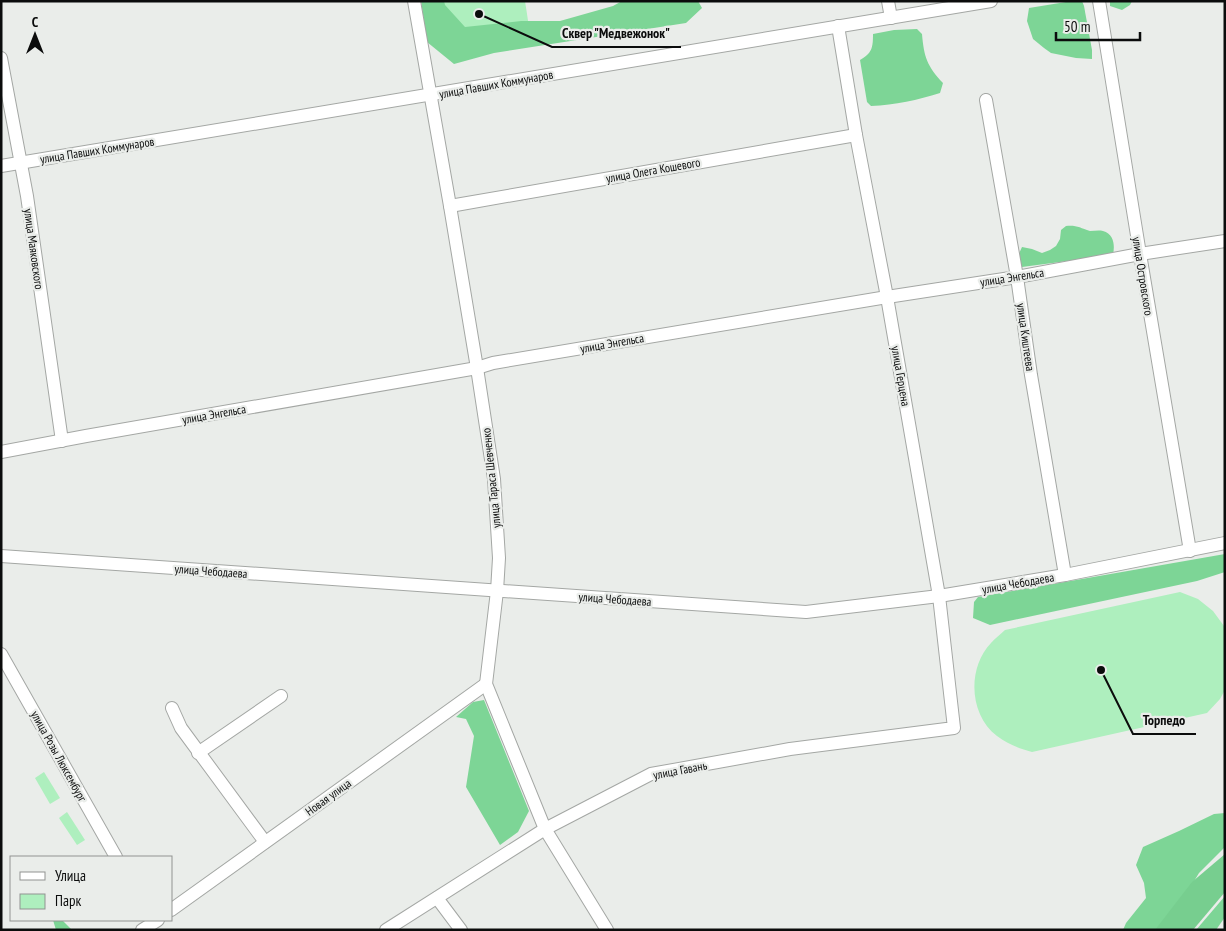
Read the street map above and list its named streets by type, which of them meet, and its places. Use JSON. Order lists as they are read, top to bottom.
{
  "streets": {
    "street": [
      "улица Павших Коммунаров",
      "улица Олега Кошевого",
      "улица Маяковского",
      "улица Островского",
      "улица Энгельса",
      "улица Киштеева",
      "улица Герцена",
      "улица Тараса Шевченко",
      "улица Чебодаева",
      "улица Розы Люксембург",
      "улица Гавань",
      "Новая улица"
    ]
  },
  "crossings": [
    ["улица Павших Коммунаров", "улица Маяковского"],
    ["улица Павших Коммунаров", "улица Герцена"],
    ["улица Павших Коммунаров", "улица Тараса Шевченко"],
    ["улица Олега Кошевого", "улица Герцена"],
    ["улица Олега Кошевого", "улица Тараса Шевченко"],
    ["улица Маяковского", "улица Энгельса"],
    ["улица Островского", "улица Энгельса"],
    ["улица Островского", "улица Чебодаева"],
    ["улица Энгельса", "улица Киштеева"],
    ["улица Энгельса", "улица Герцена"],
    ["улица Энгельса", "улица Тараса Шевченко"],
    ["улица Киштеева", "улица Чебодаева"],
    ["улица Герцена", "улица Чебодаева"],
    ["улица Герцена", "улица Гавань"],
    ["улица Тараса Шевченко", "улица Чебодаева"],
    ["улица Тараса Шевченко", "улица Гавань"],
    ["улица Тараса Шевченко", "Новая улица"]
  ],
  "places": ["Сквер \"Медвежонок\"", "Торпедо"],
  "legend": ["Улица", "Парк"],
  "scale_bar": "50 m",
  "north": "top"
}
